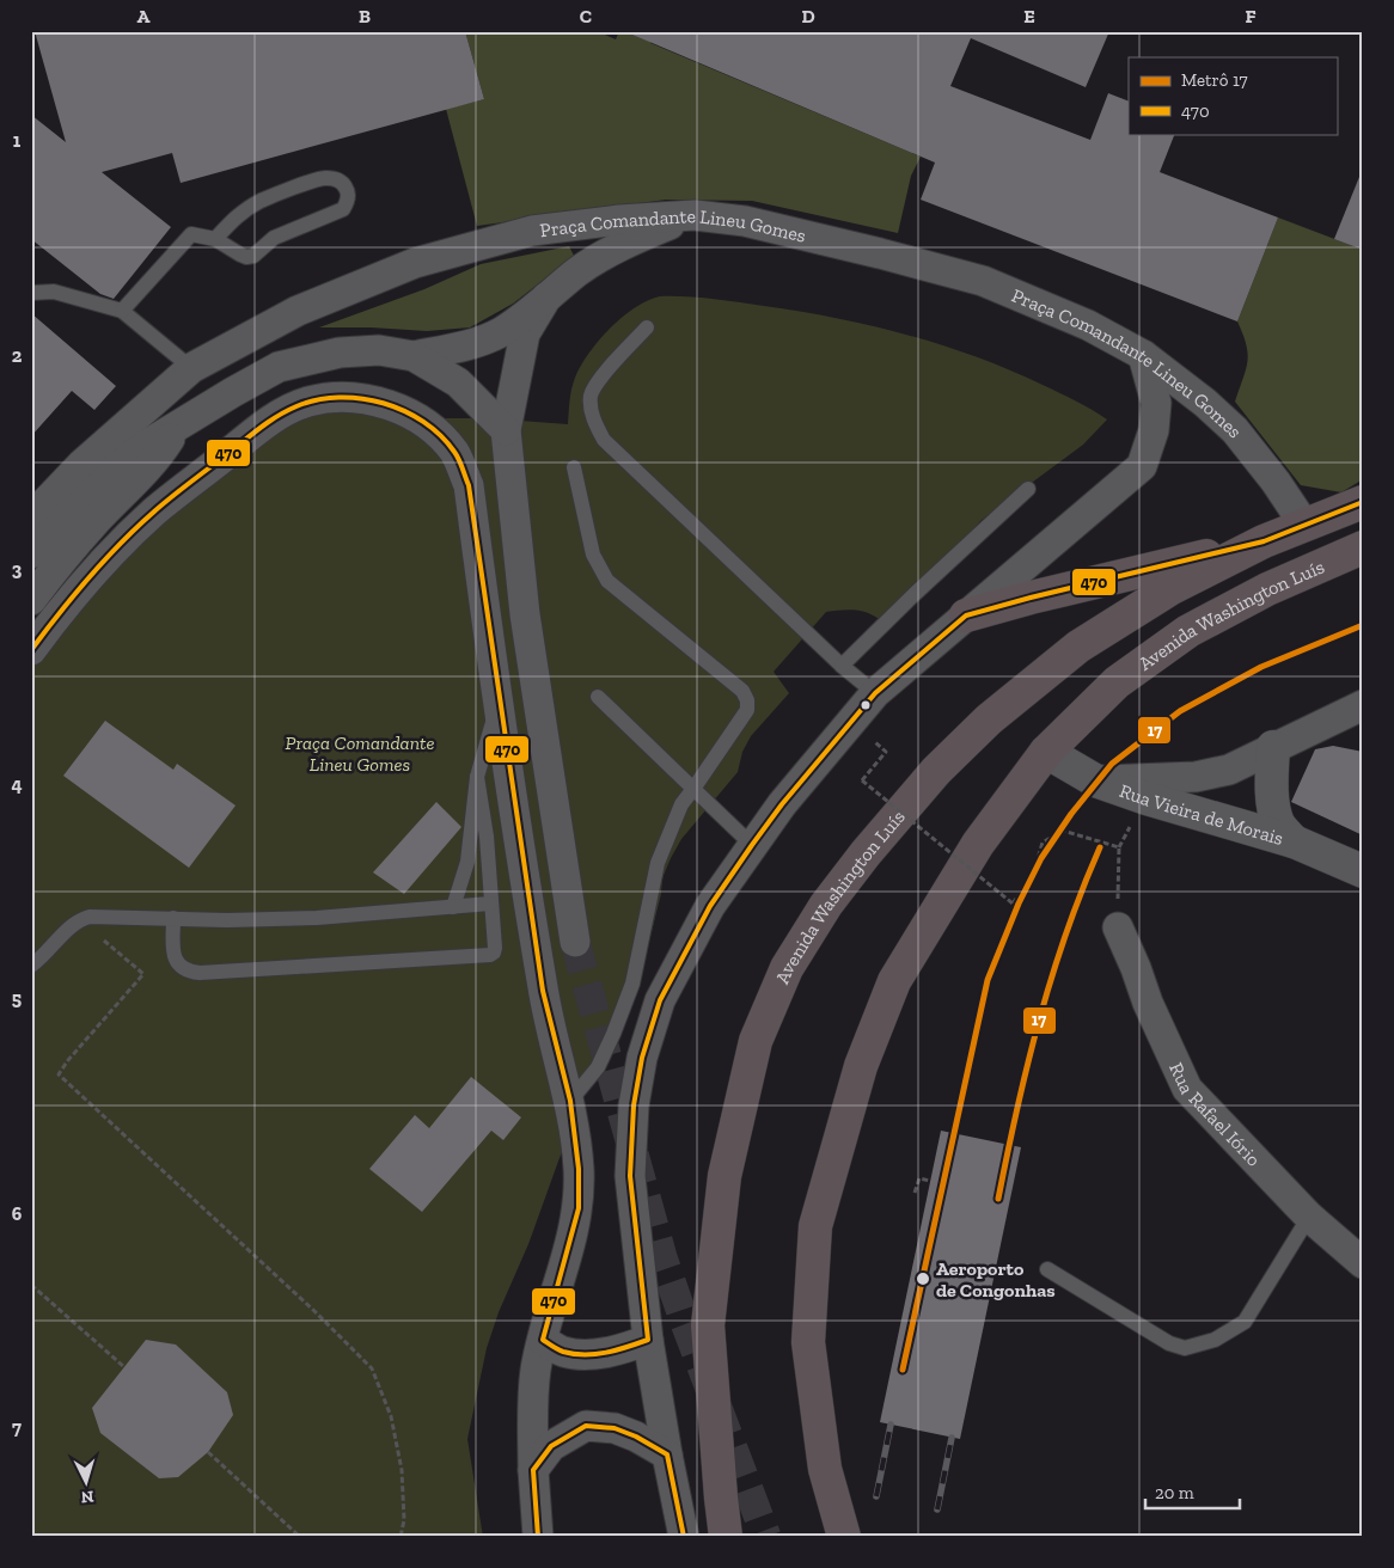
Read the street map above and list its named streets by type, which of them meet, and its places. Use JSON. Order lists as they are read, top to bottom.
{
  "streets": {
    "highway": ["Avenida Washington Luís"],
    "street": ["Praça Comandante Lineu Gomes", "Rua Vieira de Morais", "Rua Rafael Iório"]
  },
  "crossings": [
    ["Praça Comandante Lineu Gomes", "Avenida Washington Luís"],
    ["Avenida Washington Luís", "Rua Vieira de Morais"]
  ],
  "parks": ["Praça Comandante Lineu Gomes"],
  "places": ["Aeroporto de Congonhas"],
  "lines": ["transit line 470", "metro line 17"],
  "legend": ["Metrô 17", "470"],
  "scale_bar": "20 m",
  "north": "bottom",
  "grid": {
    "columns": [
      "A",
      "B",
      "C",
      "D",
      "E",
      "F"
    ],
    "rows": [
      "1",
      "2",
      "3",
      "4",
      "5",
      "6",
      "7"
    ]
  }
}
